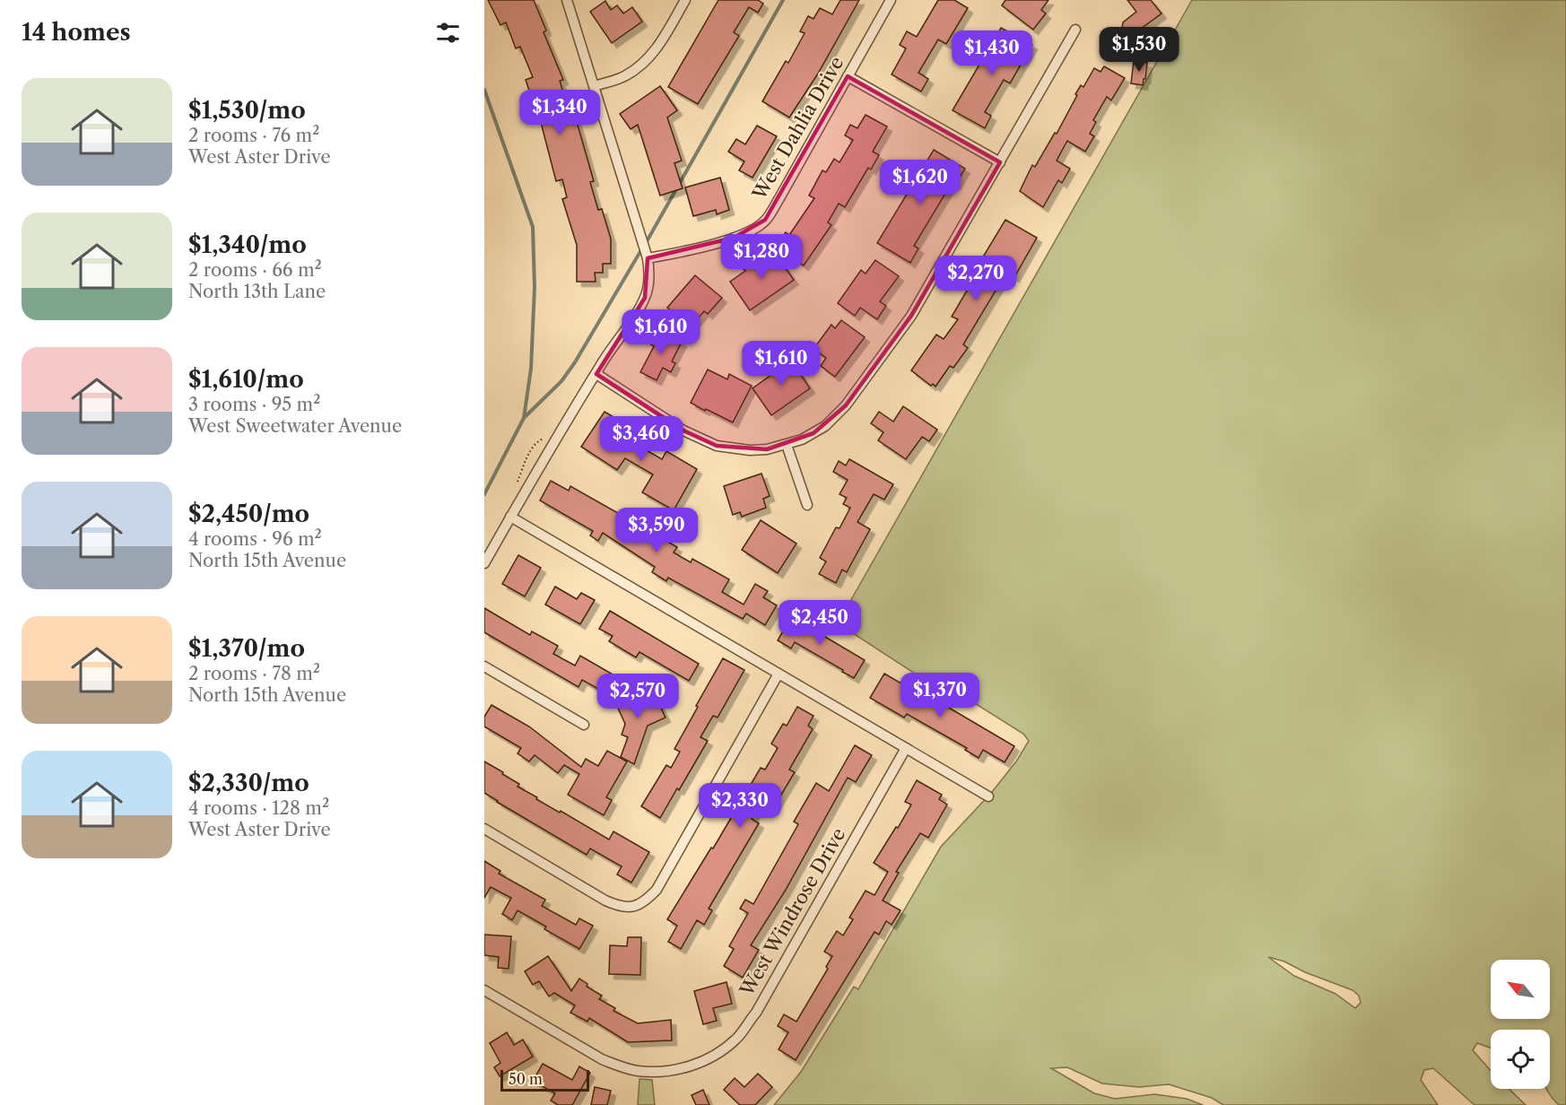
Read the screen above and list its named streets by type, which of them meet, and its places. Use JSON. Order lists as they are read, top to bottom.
{
  "streets": {
    "street": ["West Dahlia Drive", "West Windrose Drive"]
  },
  "scale_bar": "50 m",
  "north": "top left",
  "page": {
    "heading": "14 homes",
    "price": [
      "$1,530",
      "$1,430",
      "$1,340",
      "$1,620",
      "$1,280",
      "$2,270",
      "$1,610",
      "$1,610",
      "$3,460",
      "$3,590",
      "$2,450",
      "$1,370",
      "$2,570",
      "$2,330"
    ],
    "list": [
      {
        "name": "$1,530/mo",
        "note": "2 rooms · 76 m² · West Aster Drive"
      },
      {
        "name": "$1,340/mo",
        "note": "2 rooms · 66 m² · North 13th Lane"
      },
      {
        "name": "$1,610/mo",
        "note": "3 rooms · 95 m² · West Sweetwater Avenue"
      },
      {
        "name": "$2,450/mo",
        "note": "4 rooms · 96 m² · North 15th Avenue"
      },
      {
        "name": "$1,370/mo",
        "note": "2 rooms · 78 m² · North 15th Avenue"
      },
      {
        "name": "$2,330/mo",
        "note": "4 rooms · 128 m² · West Aster Drive"
      }
    ],
    "scale": "50 m"
  }
}
